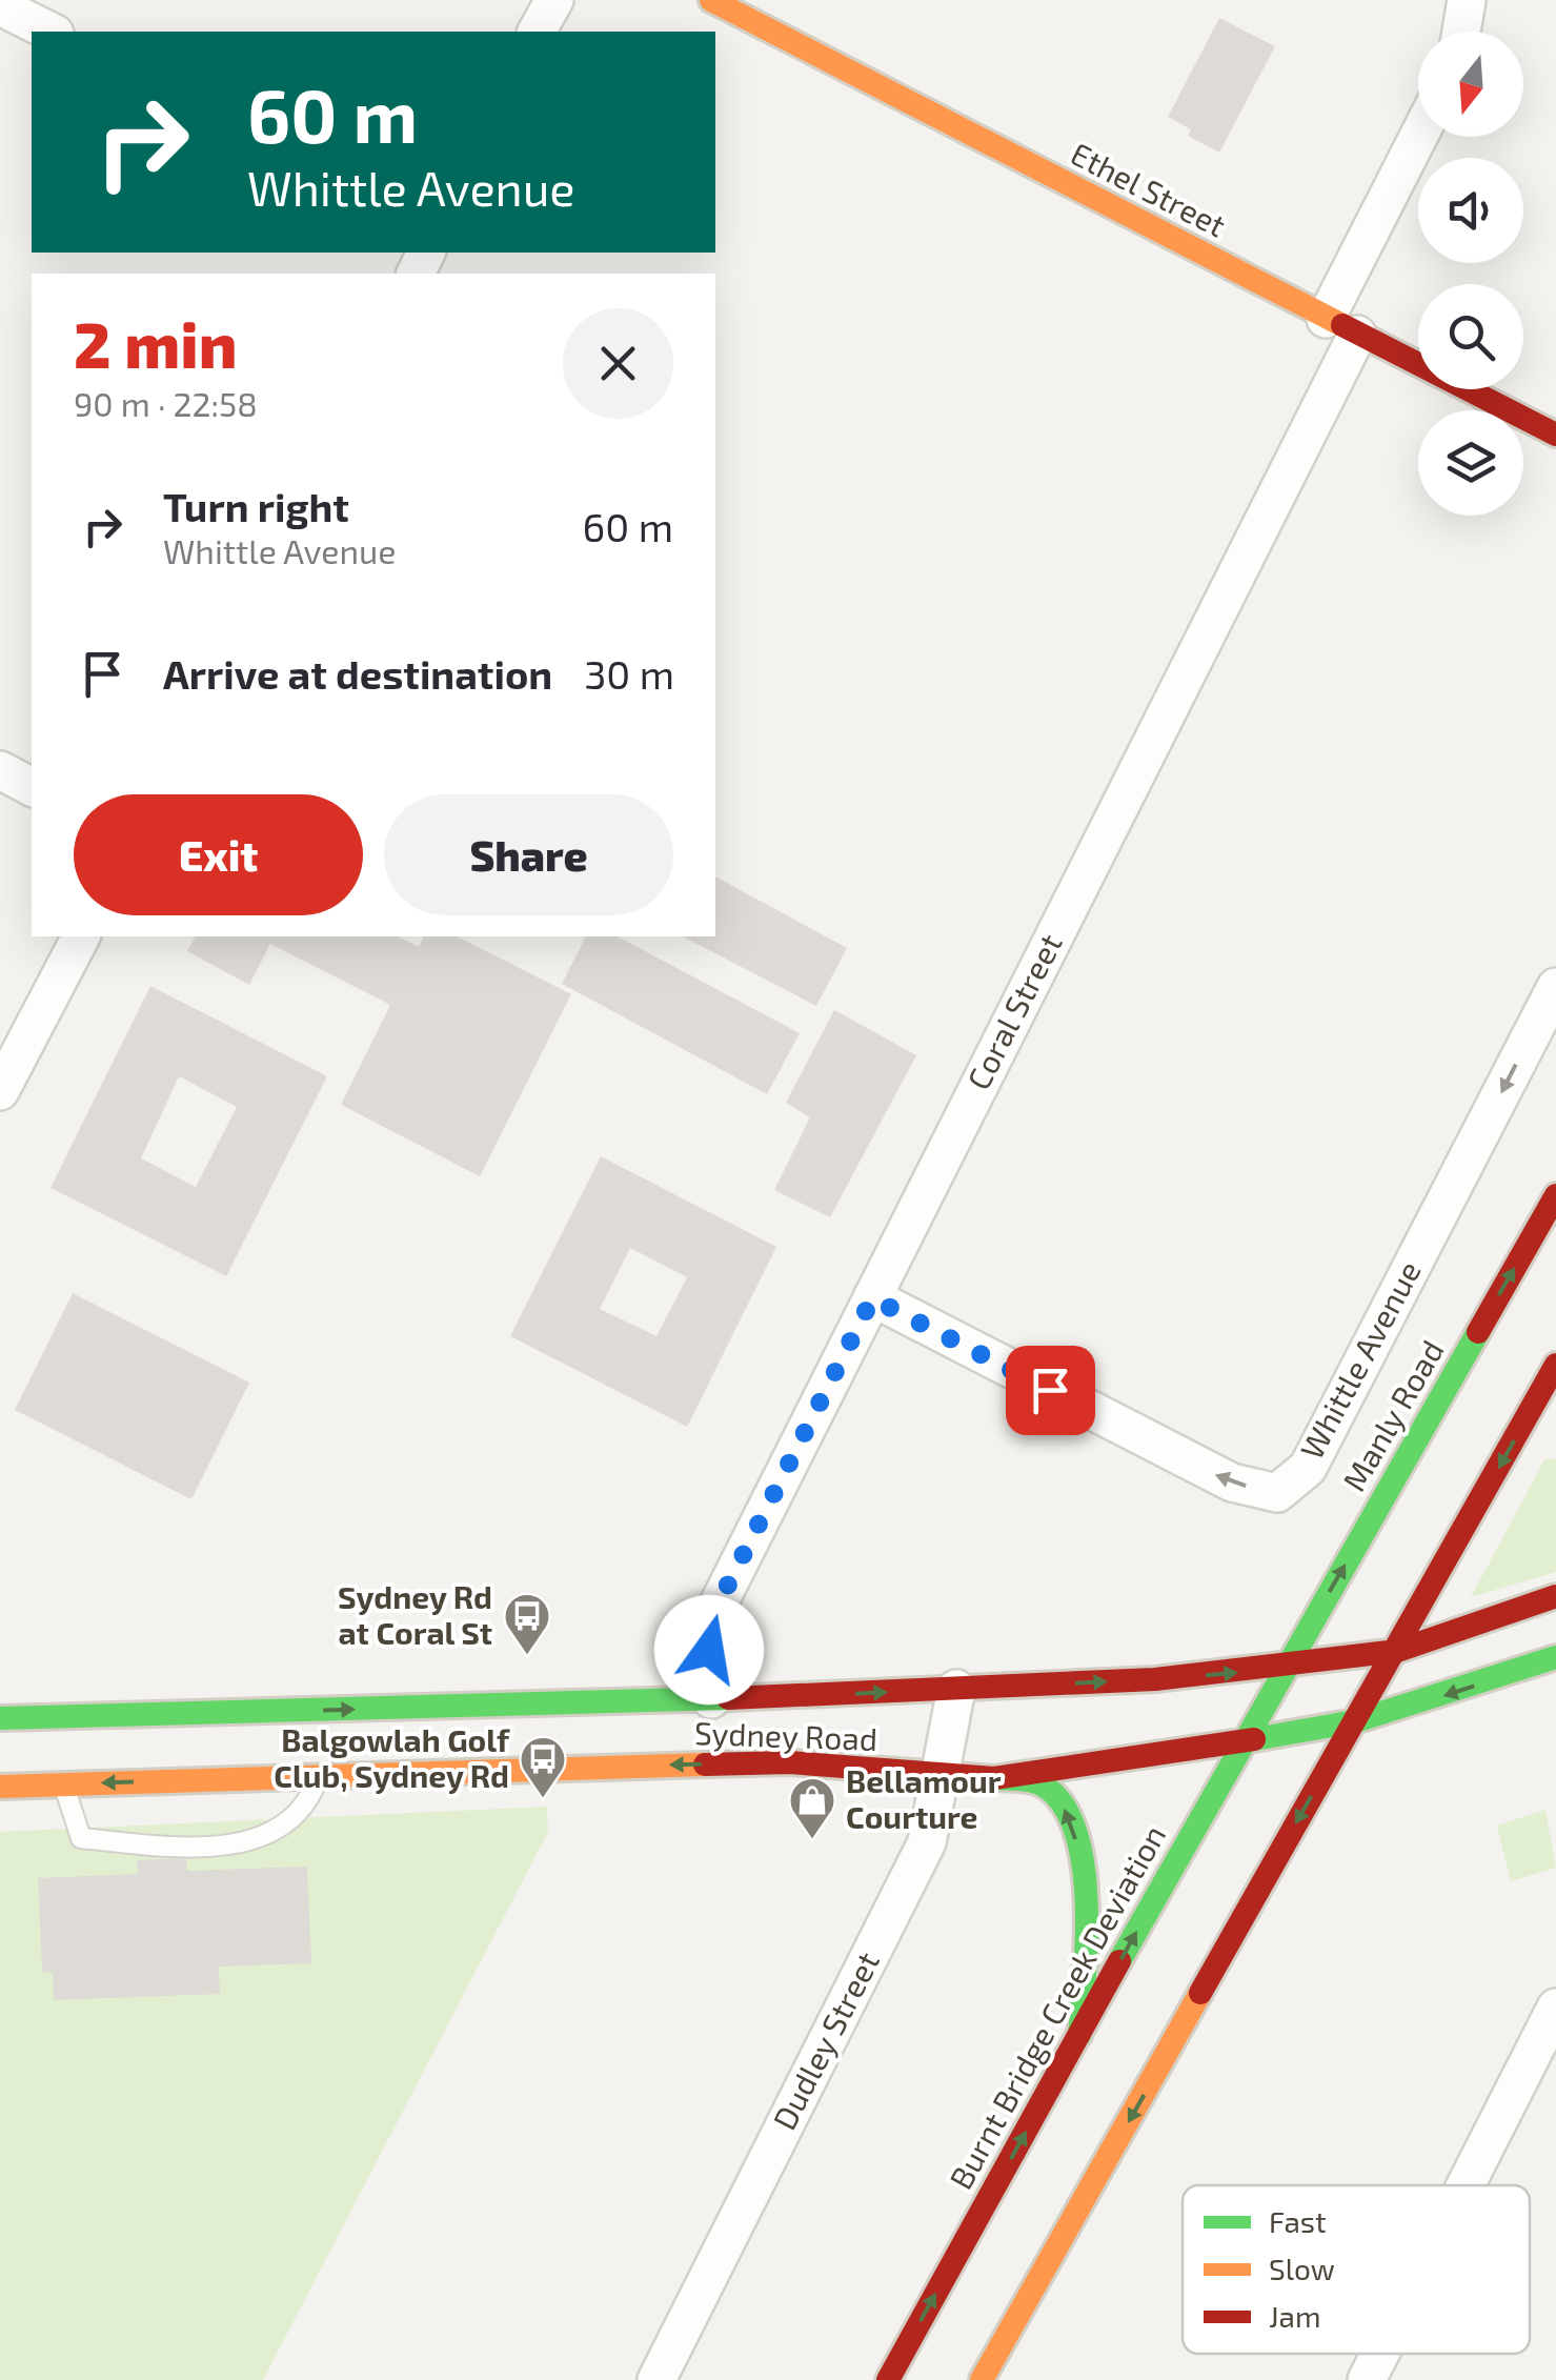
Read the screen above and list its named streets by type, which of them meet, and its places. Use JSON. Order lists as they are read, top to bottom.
{
  "streets": {
    "main road": [
      "Ethel Street",
      "Manly Road",
      "Sydney Road",
      "Burnt Bridge Creek Deviation"
    ],
    "street": ["Coral Street", "Whittle Avenue", "Dudley Street"]
  },
  "crossings": [
    ["Ethel Street", "Coral Street"],
    ["Coral Street", "Whittle Avenue"],
    ["Coral Street", "Sydney Road"],
    ["Manly Road", "Sydney Road"],
    ["Manly Road", "Burnt Bridge Creek Deviation"],
    ["Sydney Road", "Burnt Bridge Creek Deviation"],
    ["Sydney Road", "Dudley Street"]
  ],
  "places": {
    "bus stop": ["Sydney Rd at Coral St", "Balgowlah Golf Club, Sydney Rd"],
    "shop": ["Bellamour Courture"]
  },
  "legend": ["Fast", "Slow", "Jam"],
  "north": "bottom",
  "page": {
    "turn": ["60 m", "Whittle Avenue"],
    "heading": ["2 min", "90 m · 22:58"],
    "list": [
      {
        "name": "Turn right",
        "note": "Whittle Avenue",
        "value": "60 m"
      },
      {
        "name": "Arrive at destination",
        "value": "30 m"
      }
    ],
    "buttons": ["Exit", "Share"]
  }
}
